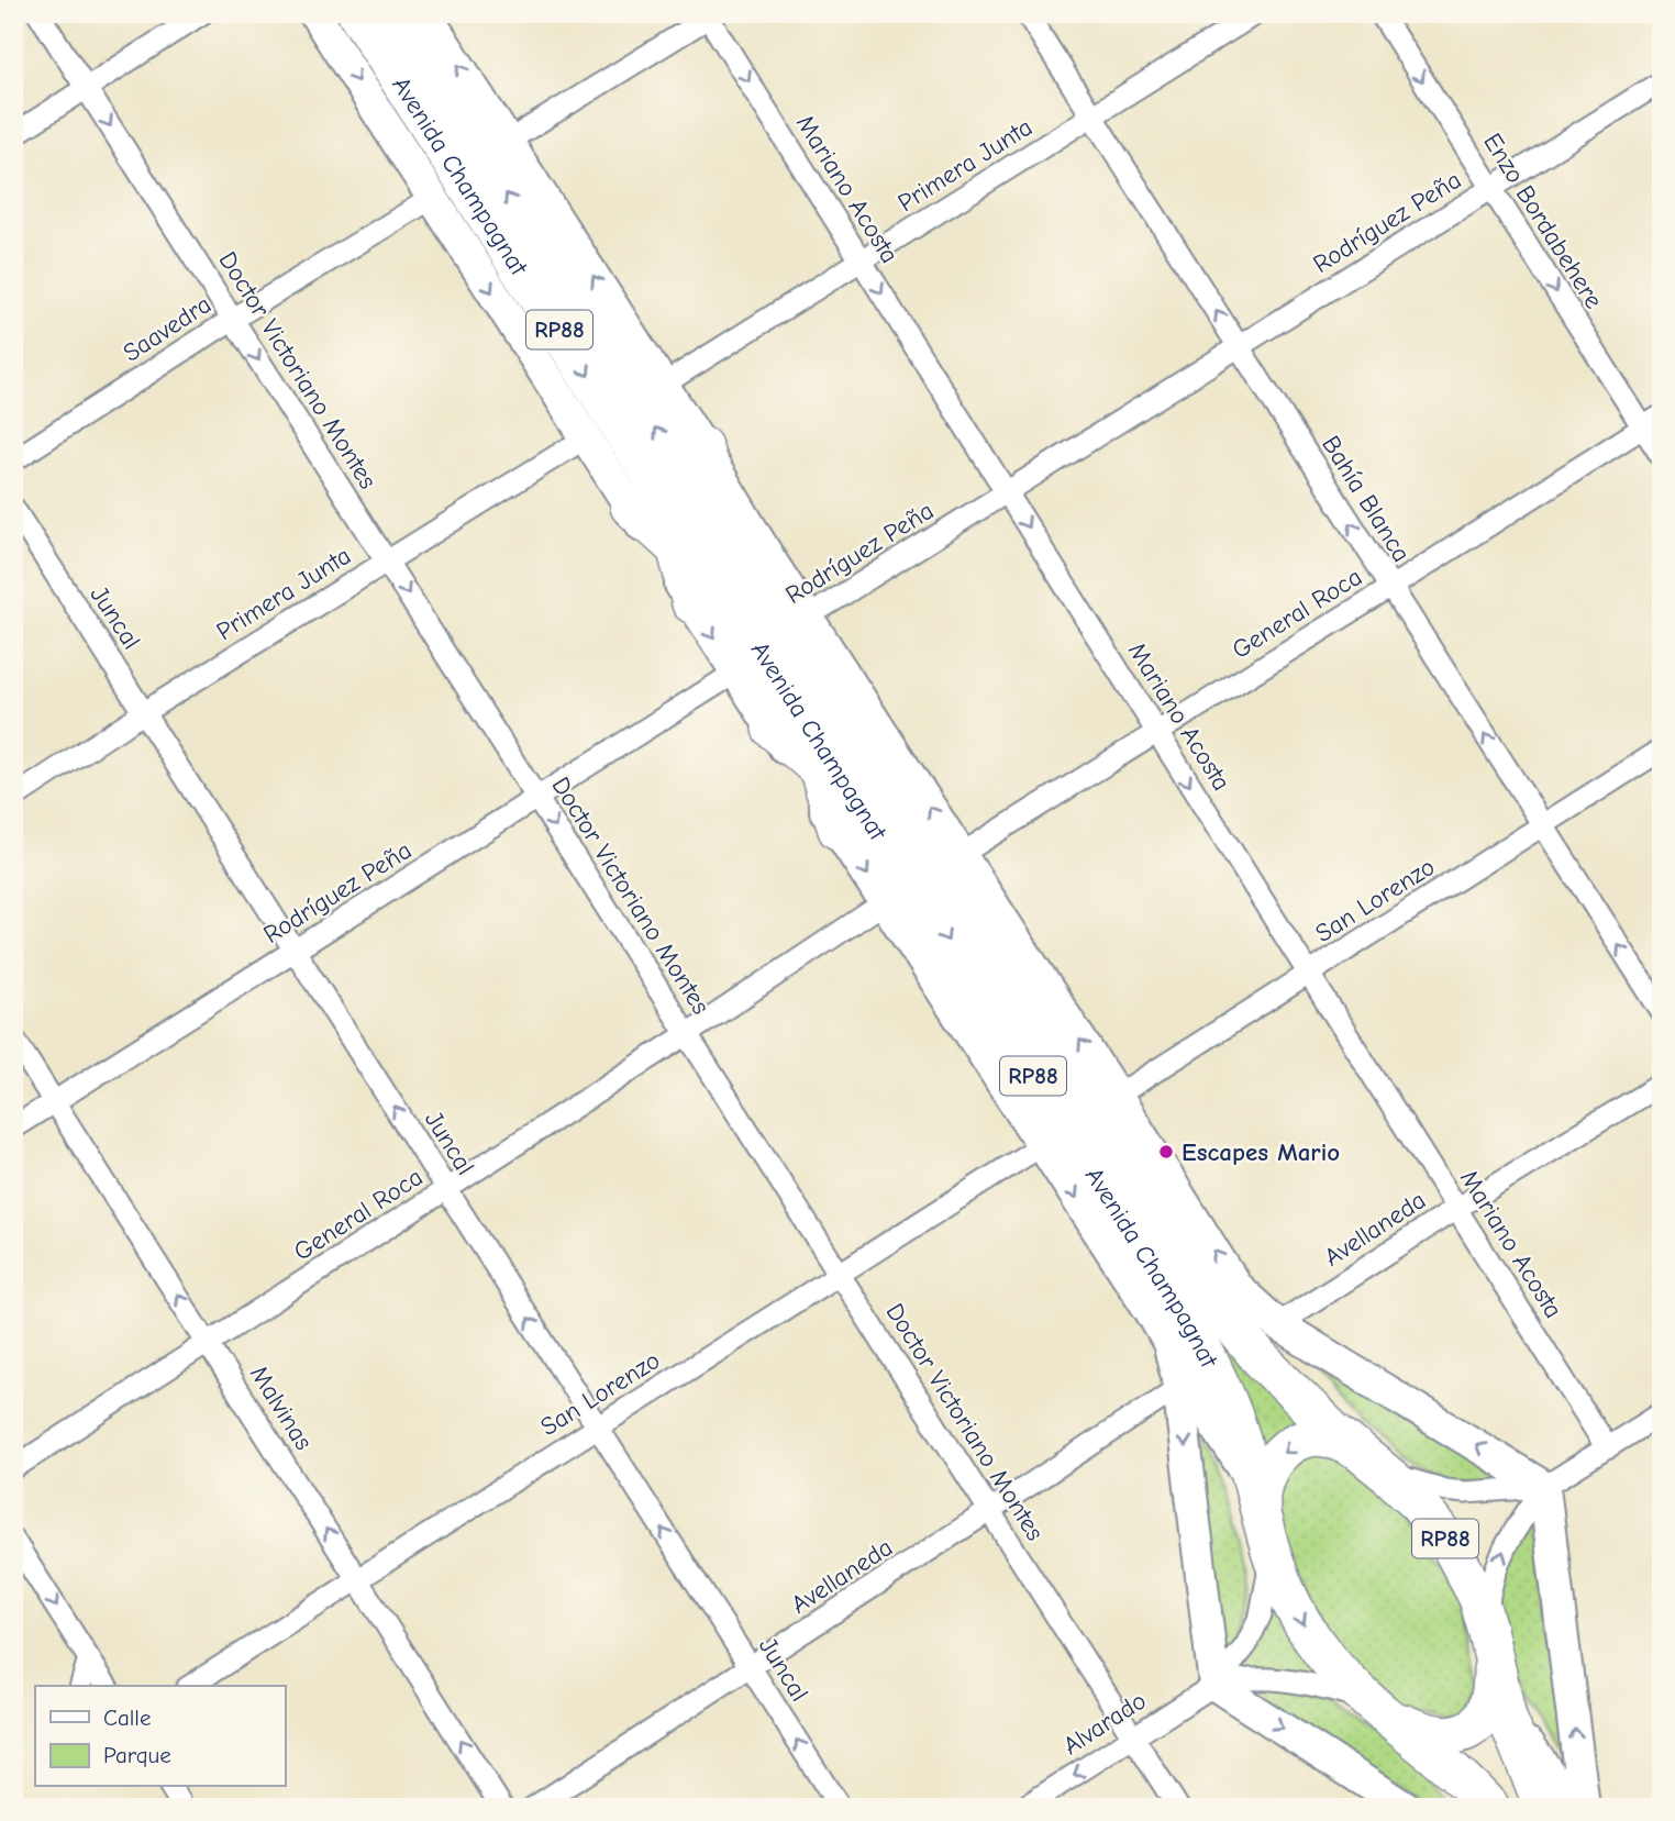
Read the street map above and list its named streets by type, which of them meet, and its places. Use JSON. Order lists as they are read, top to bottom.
{
  "streets": {
    "highway": ["Avenida Champagnat", "RP88"],
    "street": [
      "Primera Junta",
      "Mariano Acosta",
      "Enzo Bordabehere",
      "Rodríguez Peña",
      "Saavedra",
      "Doctor Victoriano Montes",
      "Bahía Blanca",
      "General Roca",
      "Juncal",
      "San Lorenzo",
      "Avellaneda",
      "Malvinas",
      "Alvarado"
    ]
  },
  "crossings": [
    ["Primera Junta", "Avenida Champagnat"],
    ["Primera Junta", "Mariano Acosta"],
    ["Primera Junta", "Doctor Victoriano Montes"],
    ["Primera Junta", "Bahía Blanca"],
    ["Primera Junta", "Juncal"],
    ["Avenida Champagnat", "Rodríguez Peña"],
    ["Avenida Champagnat", "Saavedra"],
    ["Avenida Champagnat", "RP88"],
    ["Avenida Champagnat", "General Roca"],
    ["Avenida Champagnat", "San Lorenzo"],
    ["Avenida Champagnat", "Avellaneda"],
    ["Avenida Champagnat", "Alvarado"],
    ["Mariano Acosta", "Rodríguez Peña"],
    ["Mariano Acosta", "General Roca"],
    ["Mariano Acosta", "San Lorenzo"],
    ["Mariano Acosta", "Avellaneda"],
    ["Enzo Bordabehere", "Rodríguez Peña"],
    ["Enzo Bordabehere", "General Roca"],
    ["Rodríguez Peña", "Doctor Victoriano Montes"],
    ["Rodríguez Peña", "Bahía Blanca"],
    ["Rodríguez Peña", "Juncal"],
    ["Rodríguez Peña", "Malvinas"],
    ["Saavedra", "Doctor Victoriano Montes"],
    ["RP88", "Alvarado"],
    ["Doctor Victoriano Montes", "General Roca"],
    ["Doctor Victoriano Montes", "San Lorenzo"],
    ["Doctor Victoriano Montes", "Avellaneda"],
    ["Doctor Victoriano Montes", "Alvarado"],
    ["Bahía Blanca", "General Roca"],
    ["Bahía Blanca", "San Lorenzo"],
    ["General Roca", "Juncal"],
    ["General Roca", "Malvinas"],
    ["Juncal", "San Lorenzo"],
    ["Juncal", "Avellaneda"],
    ["San Lorenzo", "Malvinas"]
  ],
  "one_way": [
    "Mariano Acosta",
    "Enzo Bordabehere",
    "Doctor Victoriano Montes",
    "Bahía Blanca",
    "Juncal",
    "Malvinas"
  ],
  "places": ["Escapes Mario"],
  "legend": ["Calle", "Parque"]
}
